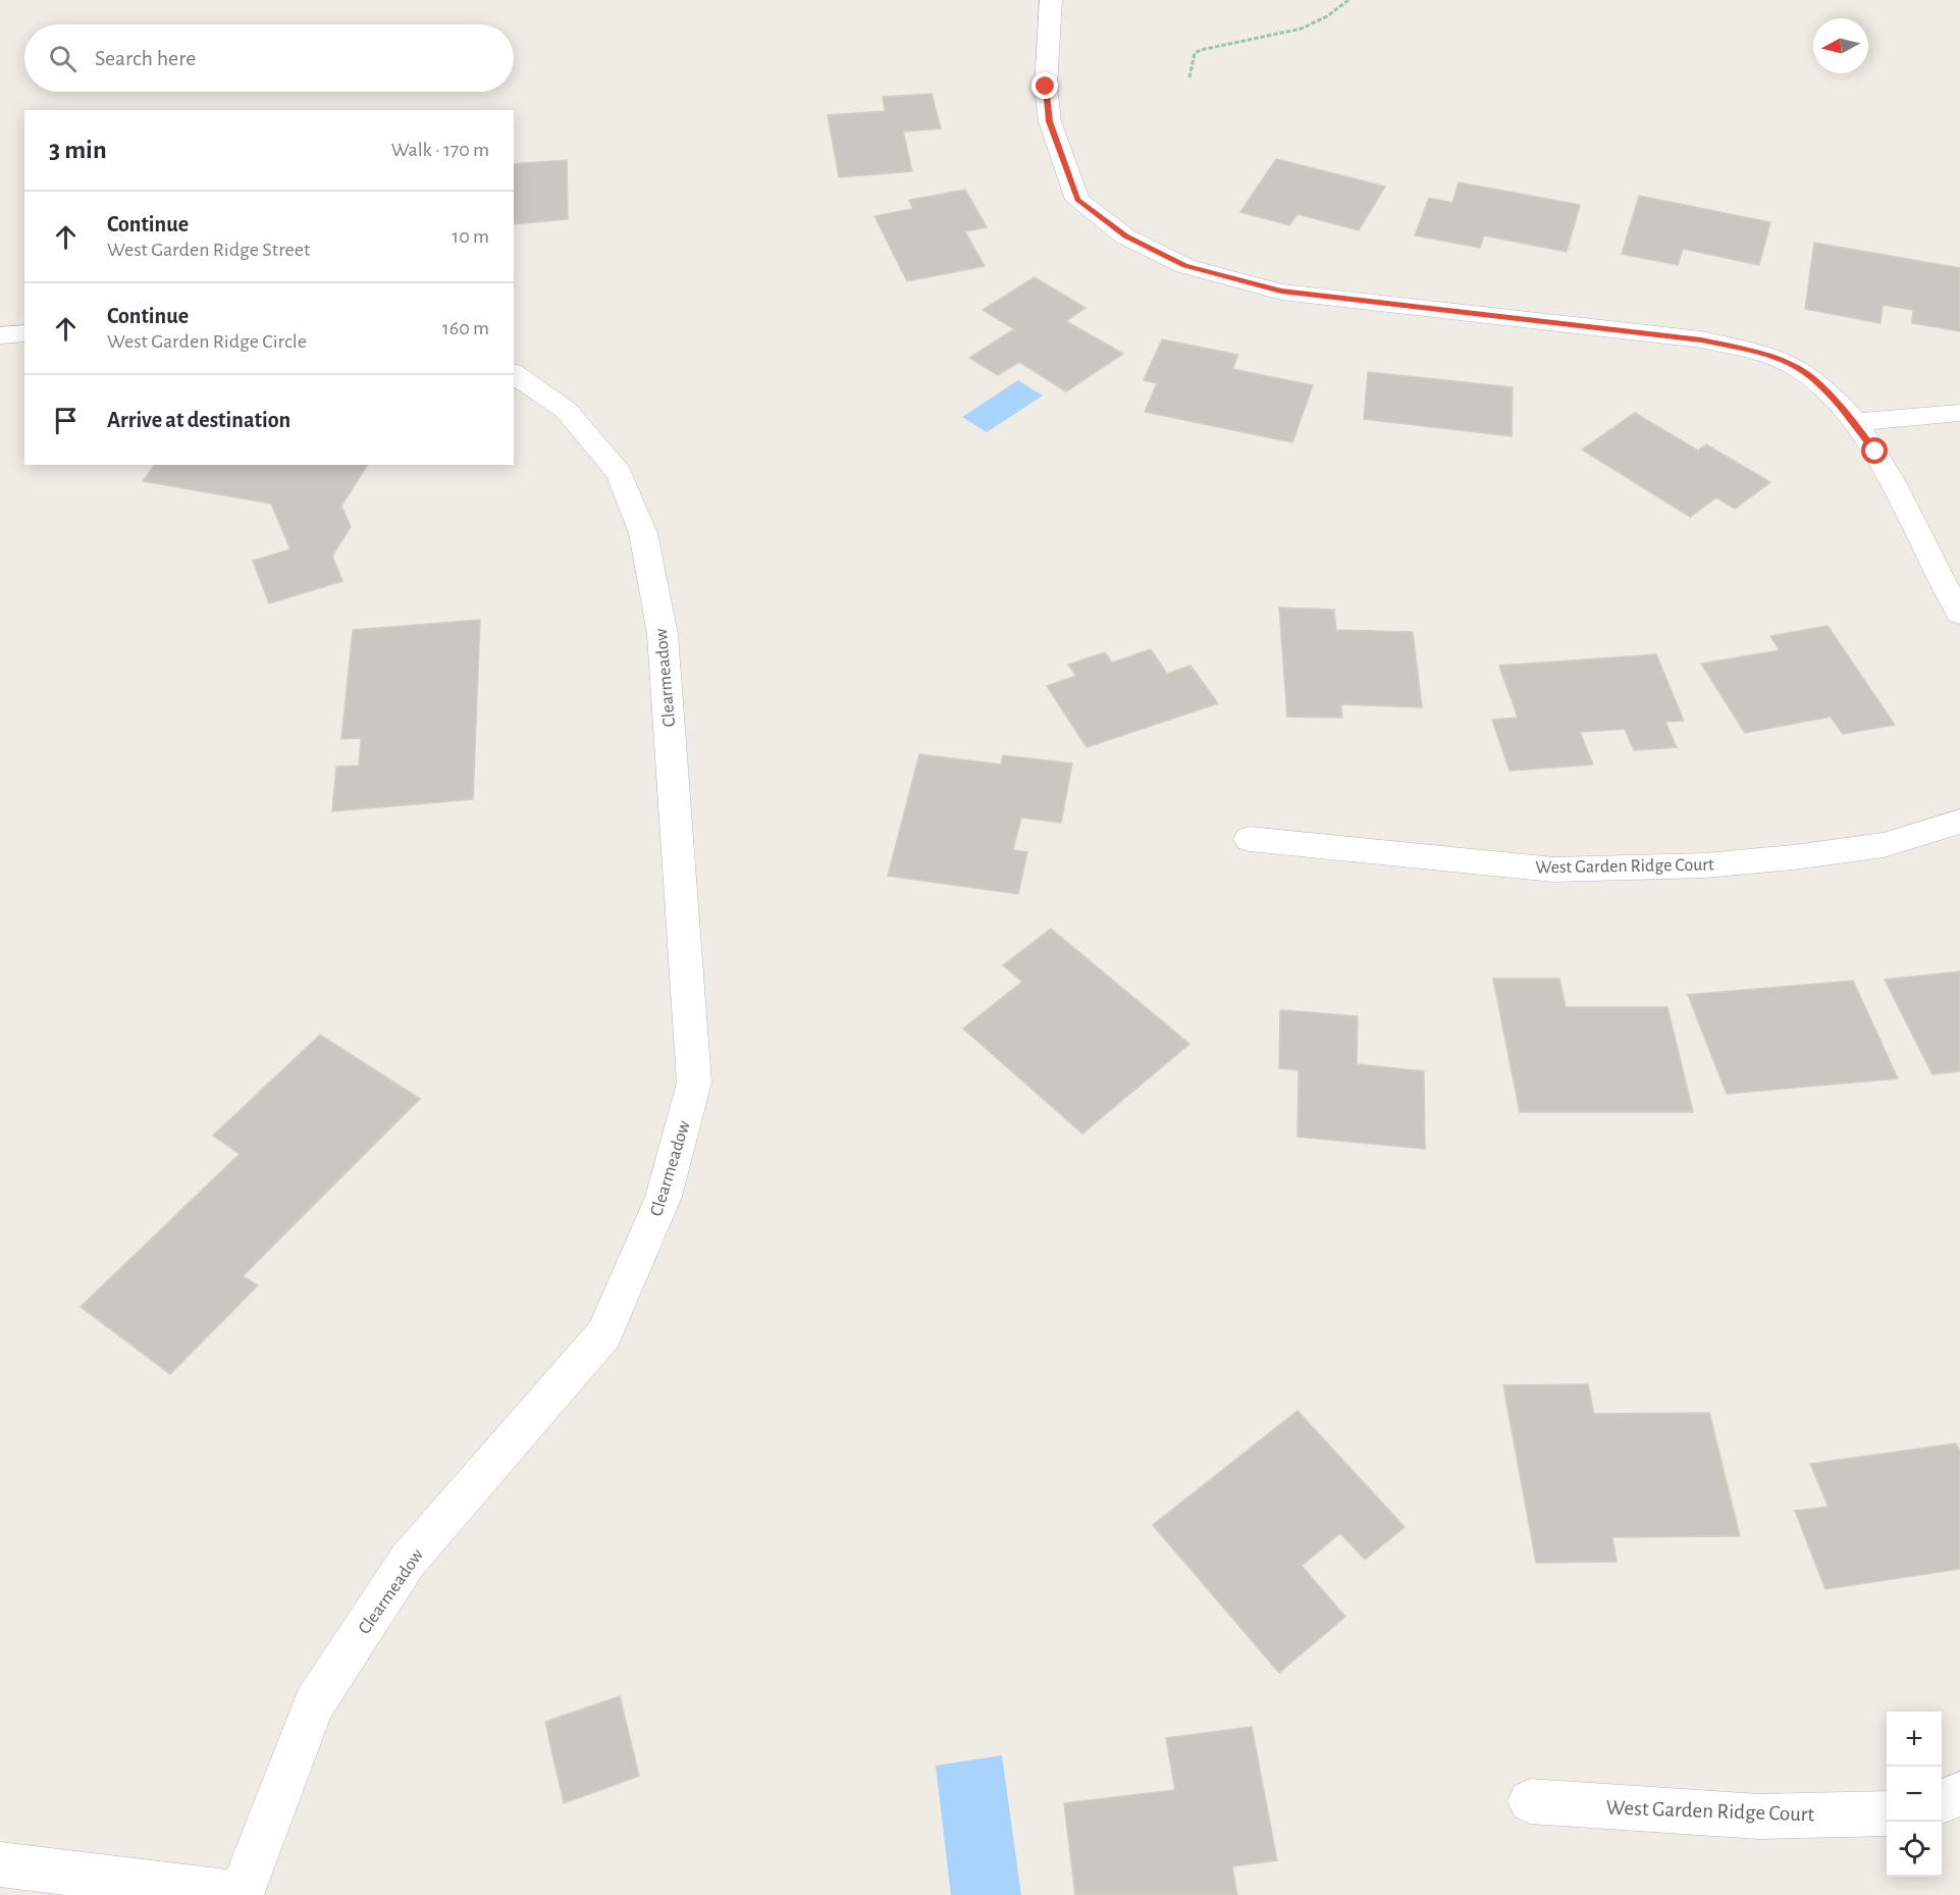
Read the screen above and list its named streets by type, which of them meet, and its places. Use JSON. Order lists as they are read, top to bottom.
{
  "streets": {
    "street": ["Clearmeadow", "West Garden Ridge Court"]
  },
  "north": "left",
  "page": {
    "search": "Search here",
    "heading": ["3 min", "Walk · 170 m"],
    "list": [
      ["Continue", "West Garden Ridge Street", "10 m"],
      ["Continue", "West Garden Ridge Circle", "160 m"],
      "Arrive at destination"
    ],
    "map_buttons": ["+", "−"]
  }
}
